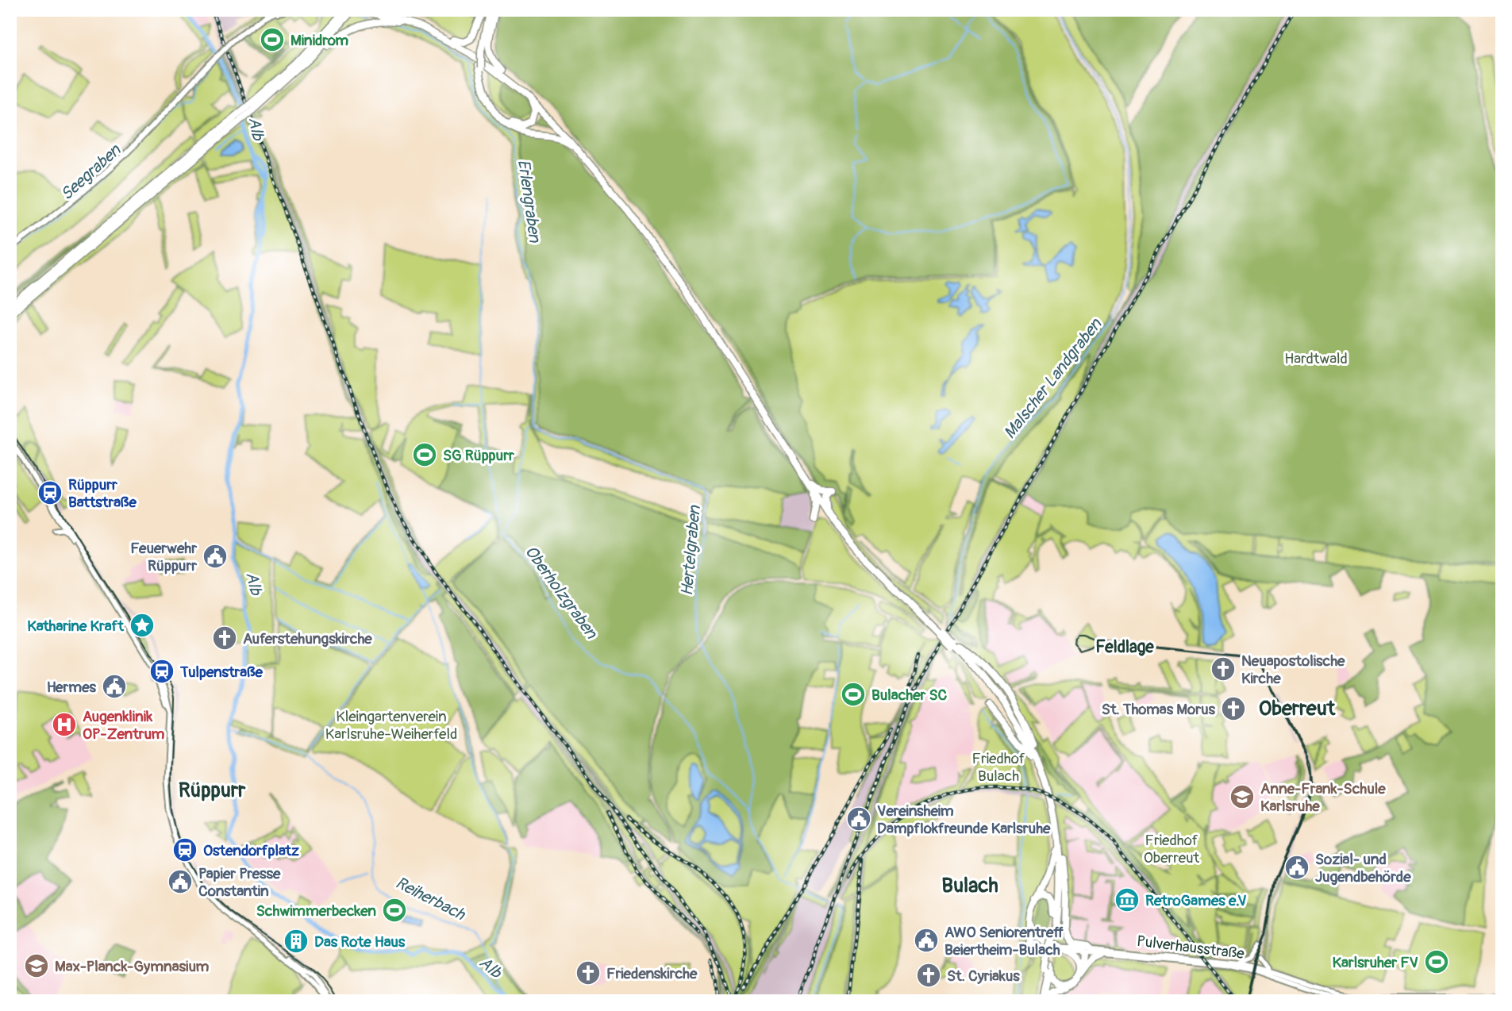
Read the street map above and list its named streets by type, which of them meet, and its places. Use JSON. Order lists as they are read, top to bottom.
{
  "streets": {
    "main road": ["Pulverhausstraße"]
  },
  "districts": [
    "Feldlage",
    "Oberreut",
    "Rüppurr",
    "Bulach"
  ],
  "water": [
    "Alb",
    "Seegraben",
    "Erlengraben",
    "Malscher Landgraben",
    "Hertelgraben",
    "Oberholzgraben",
    "Reiherbach"
  ],
  "parks": [
    "Hardtwald",
    "Kleingartenverein Karlsruhe-Weiherfeld",
    "Friedhof Bulach",
    "Friedhof Oberreut"
  ],
  "places": {
    "sports": [
      "Minidrom",
      "SG Rüppurr",
      "Bulacher SC",
      "Schwimmerbecken",
      "Karlsruher FV"
    ],
    "station": ["Rüppurr Battstraße", "Tulpenstraße", "Ostendorfplatz"],
    "public building": [
      "Feuerwehr Rüppurr",
      "Hermes",
      "Vereinsheim Dampflokfreunde Karlsruhe",
      "Sozial- und Jugendbehörde",
      "Papier Presse Constantin",
      "AWO Seniorentreff Beiertheim-Bulach"
    ],
    "place": ["Katharine Kraft"],
    "church": [
      "Auferstehungskirche",
      "Neuapostolische Kirche",
      "St. Thomas Morus",
      "Friedenskirche",
      "St. Cyriakus"
    ],
    "hospital": ["Augenklinik OP-Zentrum"],
    "school or university": ["Anne-Frank-Schule Karlsruhe", "Max-Planck-Gymnasium"],
    "museum": ["RetroGames e.V"],
    "building": ["Das Rote Haus"]
  }
}
